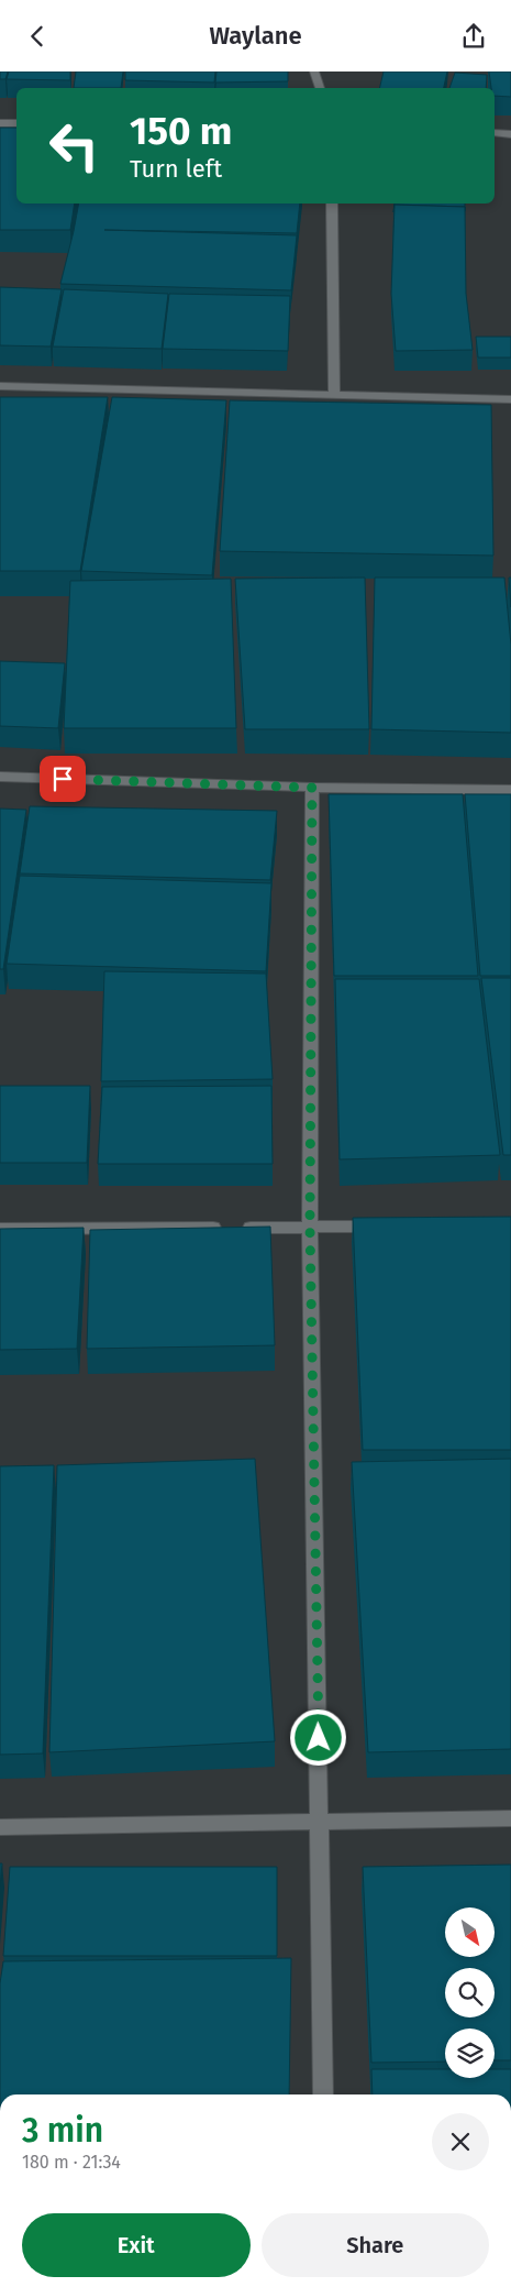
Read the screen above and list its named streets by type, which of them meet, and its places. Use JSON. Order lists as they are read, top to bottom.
{
  "north": "bottom right",
  "page": {
    "header": "Waylane",
    "turn": ["150 m", "Turn left"],
    "heading": ["3 min", "180 m · 21:34"],
    "buttons": ["Exit", "Share"]
  }
}
